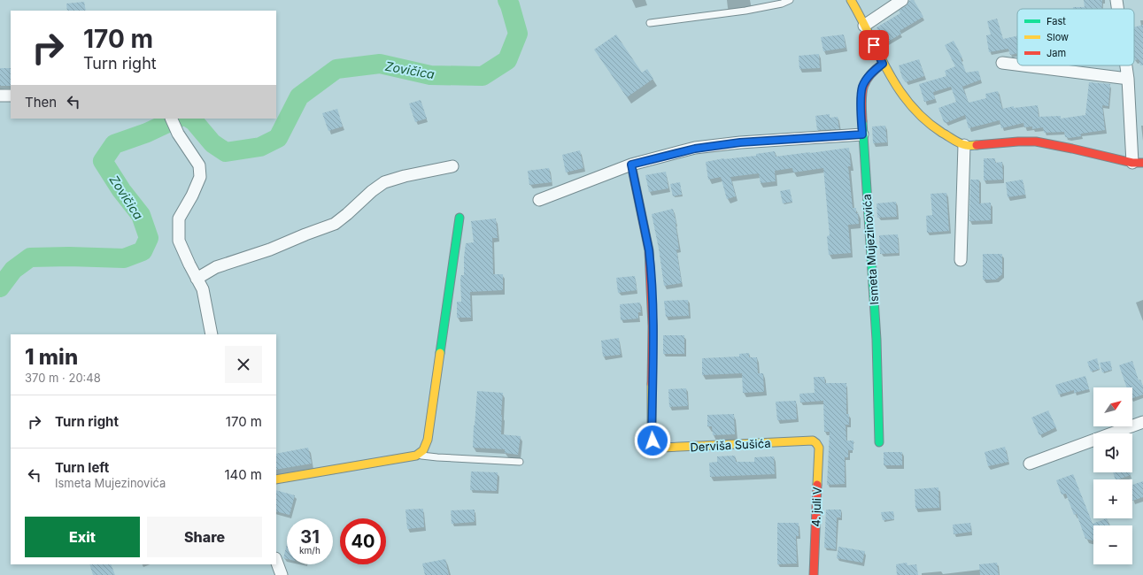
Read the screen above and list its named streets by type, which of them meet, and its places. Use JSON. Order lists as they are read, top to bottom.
{
  "streets": {
    "street": ["Ismeta Mujezinovića", "Derviša Sušića", "4. juli V"]
  },
  "crossings": [
    ["Derviša Sušića", "4. juli V"]
  ],
  "water": ["Zovičica"],
  "legend": ["Fast", "Slow", "Jam"],
  "north": "top right",
  "page": {
    "turn": ["170 m", "Turn right"],
    "then": "Then",
    "heading": ["1 min", "370 m · 20:48"],
    "map_buttons": ["+", "−"],
    "list": [
      {
        "name": "Turn right",
        "value": "170 m"
      },
      {
        "name": "Turn left",
        "note": "Ismeta Mujezinovića",
        "value": "140 m"
      }
    ],
    "buttons": ["Exit", "Share"],
    "speed": "31 km/h",
    "limit": "40"
  }
}
